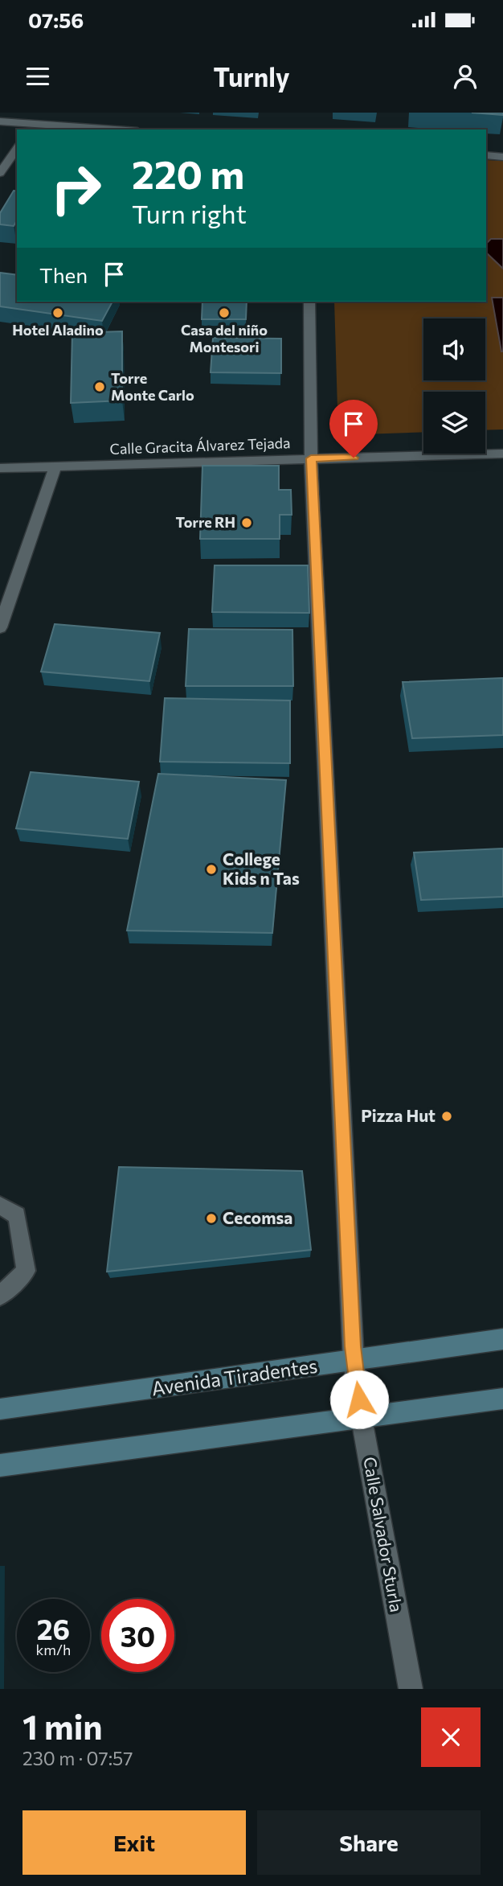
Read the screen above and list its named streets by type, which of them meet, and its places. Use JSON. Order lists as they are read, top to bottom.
{
  "streets": {
    "main road": ["Avenida Tiradentes"],
    "street": ["Calle Gracita Álvarez Tejada", "Calle Salvador Sturla"]
  },
  "crossings": [
    ["Calle Gracita Álvarez Tejada", "Calle Salvador Sturla"],
    ["Avenida Tiradentes", "Calle Salvador Sturla"]
  ],
  "places": [
    "Hotel Aladino",
    "Casa del niño Montesori",
    "Torre Monte Carlo",
    "Torre RH",
    "College Kids n Tas",
    "Pizza Hut",
    "Cecomsa"
  ],
  "page": {
    "status": "07:56",
    "header": "Turnly",
    "turn": ["220 m", "Turn right"],
    "then": "Then",
    "speed": "26 km/h",
    "limit": "30",
    "heading": ["1 min", "230 m · 07:57"],
    "buttons": ["Exit", "Share"]
  }
}
